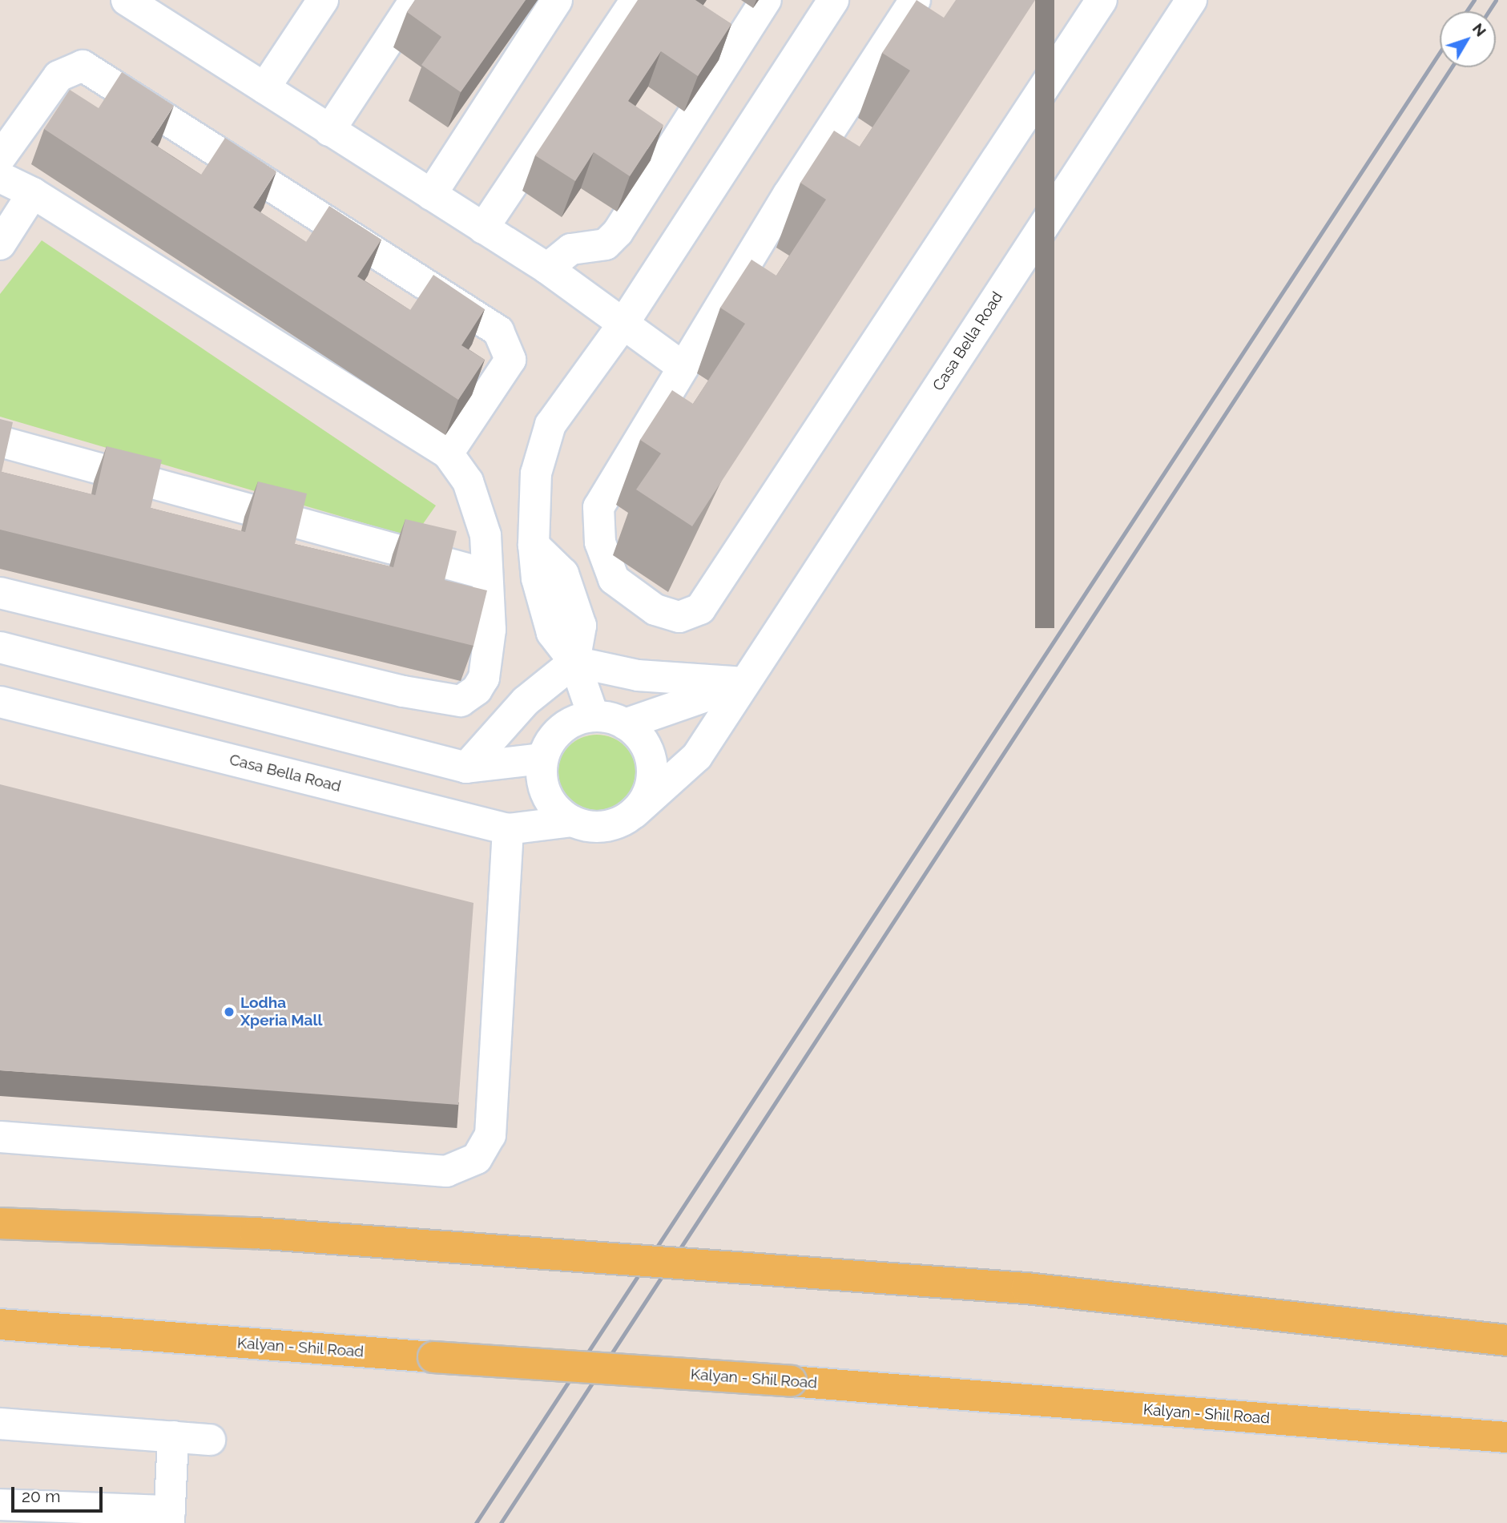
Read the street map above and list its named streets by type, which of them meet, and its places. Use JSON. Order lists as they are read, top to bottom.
{
  "streets": {
    "main road": ["Kalyan - Shil Road"],
    "street": ["Casa Bella Road"]
  },
  "places": ["Lodha Xperia Mall"],
  "scale_bar": "20 m",
  "north": "top right"
}
